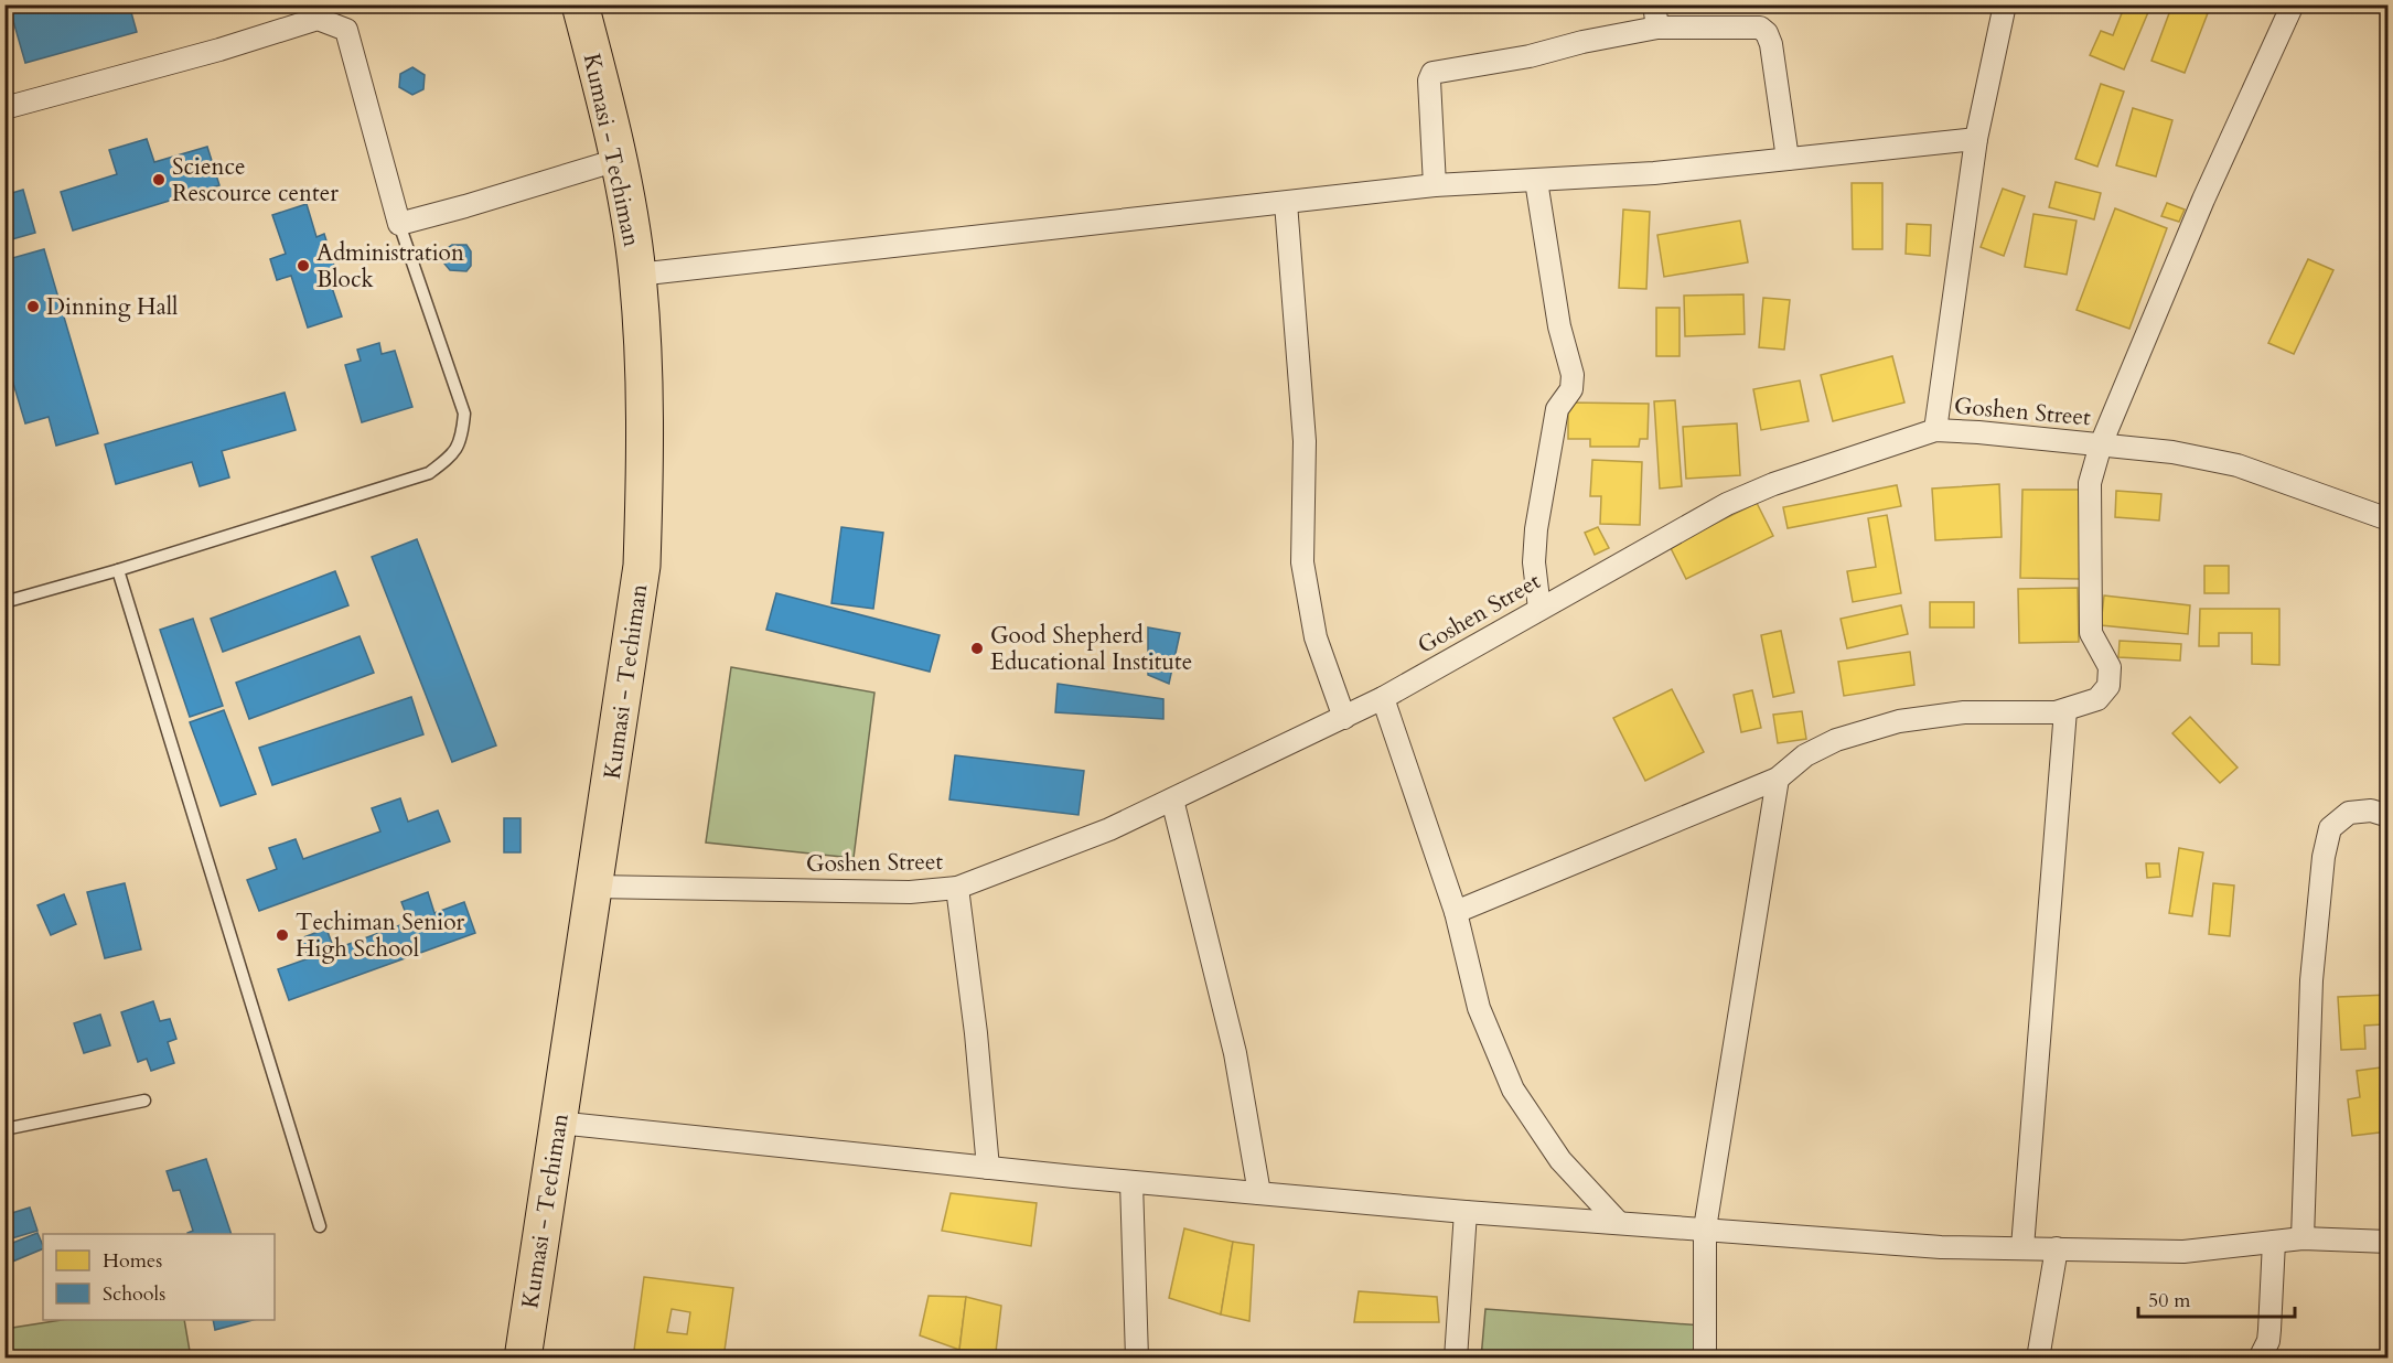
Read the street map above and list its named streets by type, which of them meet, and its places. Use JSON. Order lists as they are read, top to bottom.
{
  "streets": {
    "highway": ["Kumasi - Techiman"],
    "street": ["Goshen Street"]
  },
  "crossings": [
    ["Kumasi - Techiman", "Goshen Street"]
  ],
  "places": [
    "Science Rescource center",
    "Administration Block",
    "Dinning Hall",
    "Good Shepherd Educational Institute",
    "Techiman Senior High School"
  ],
  "legend": ["Homes", "Schools"],
  "scale_bar": "50 m"
}
